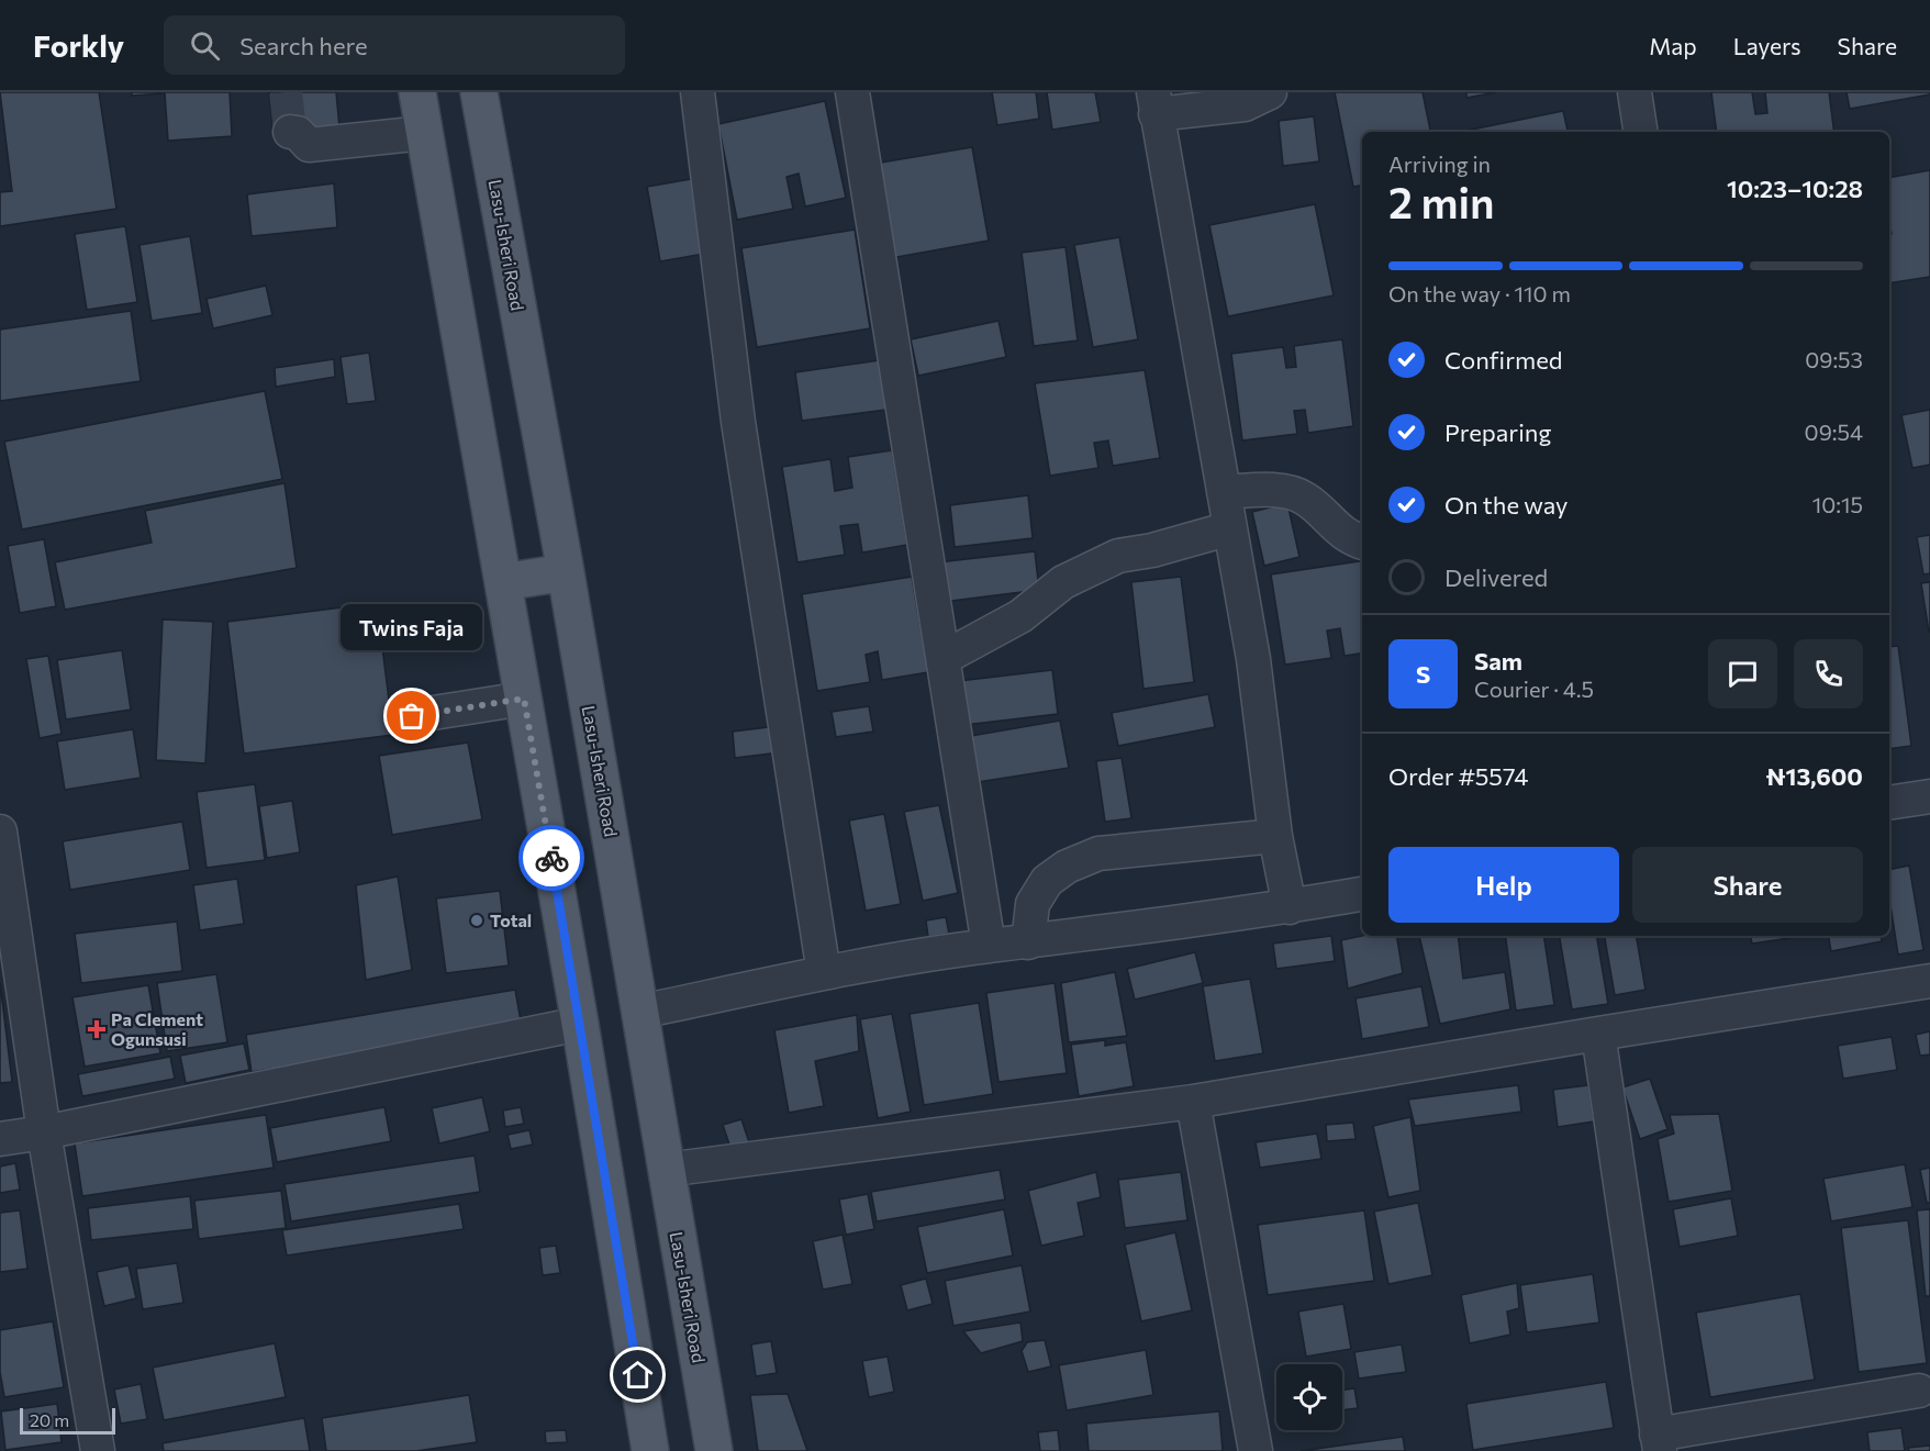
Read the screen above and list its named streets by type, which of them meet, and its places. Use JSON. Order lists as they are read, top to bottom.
{
  "streets": {
    "main road": ["Lasu-Isheri Road"]
  },
  "places": {
    "other": ["Twins Faja", "Total"],
    "health": ["Pa Clement Ogunsusi"]
  },
  "scale_bar": "20 m",
  "page": {
    "header": "Forkly",
    "search": "Search here",
    "nav": ["Map", "Layers", "Share"],
    "heading": ["2 min", "Arriving in", "10:23–10:28"],
    "panel": [
      "Sam",
      "Courier · 4.5",
      "Order #5574",
      "₦13,600"
    ],
    "bar": "On the way · 110 m",
    "list": [
      ["Confirmed", "09:53"],
      ["Preparing", "09:54"],
      ["On the way", "10:15"],
      "Delivered"
    ],
    "bubble": "Twins Faja",
    "round": "S",
    "buttons": ["Help", "Share"],
    "scale": "20 m"
  }
}
